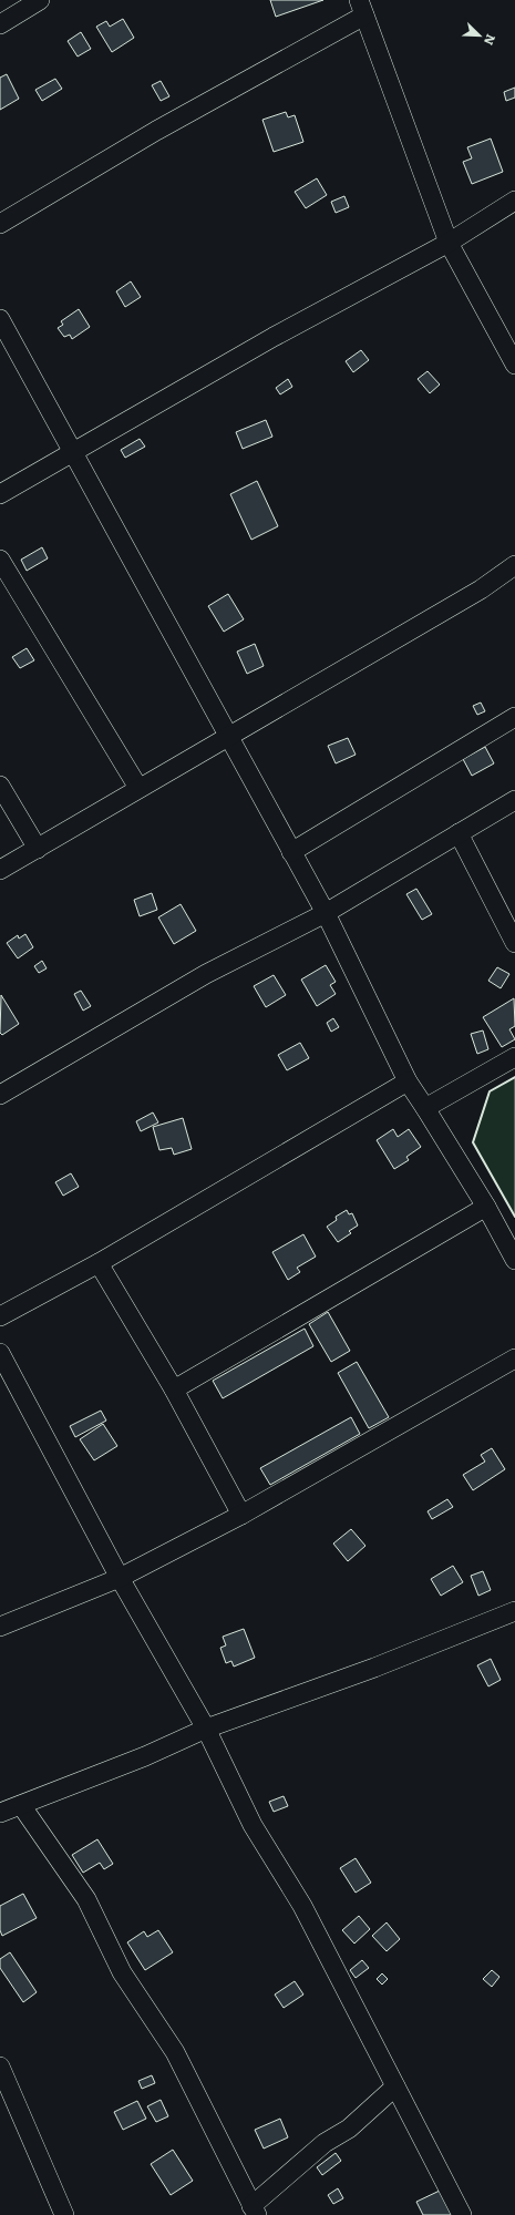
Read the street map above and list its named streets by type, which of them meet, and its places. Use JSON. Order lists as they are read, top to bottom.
{
  "north": "bottom right"
}
